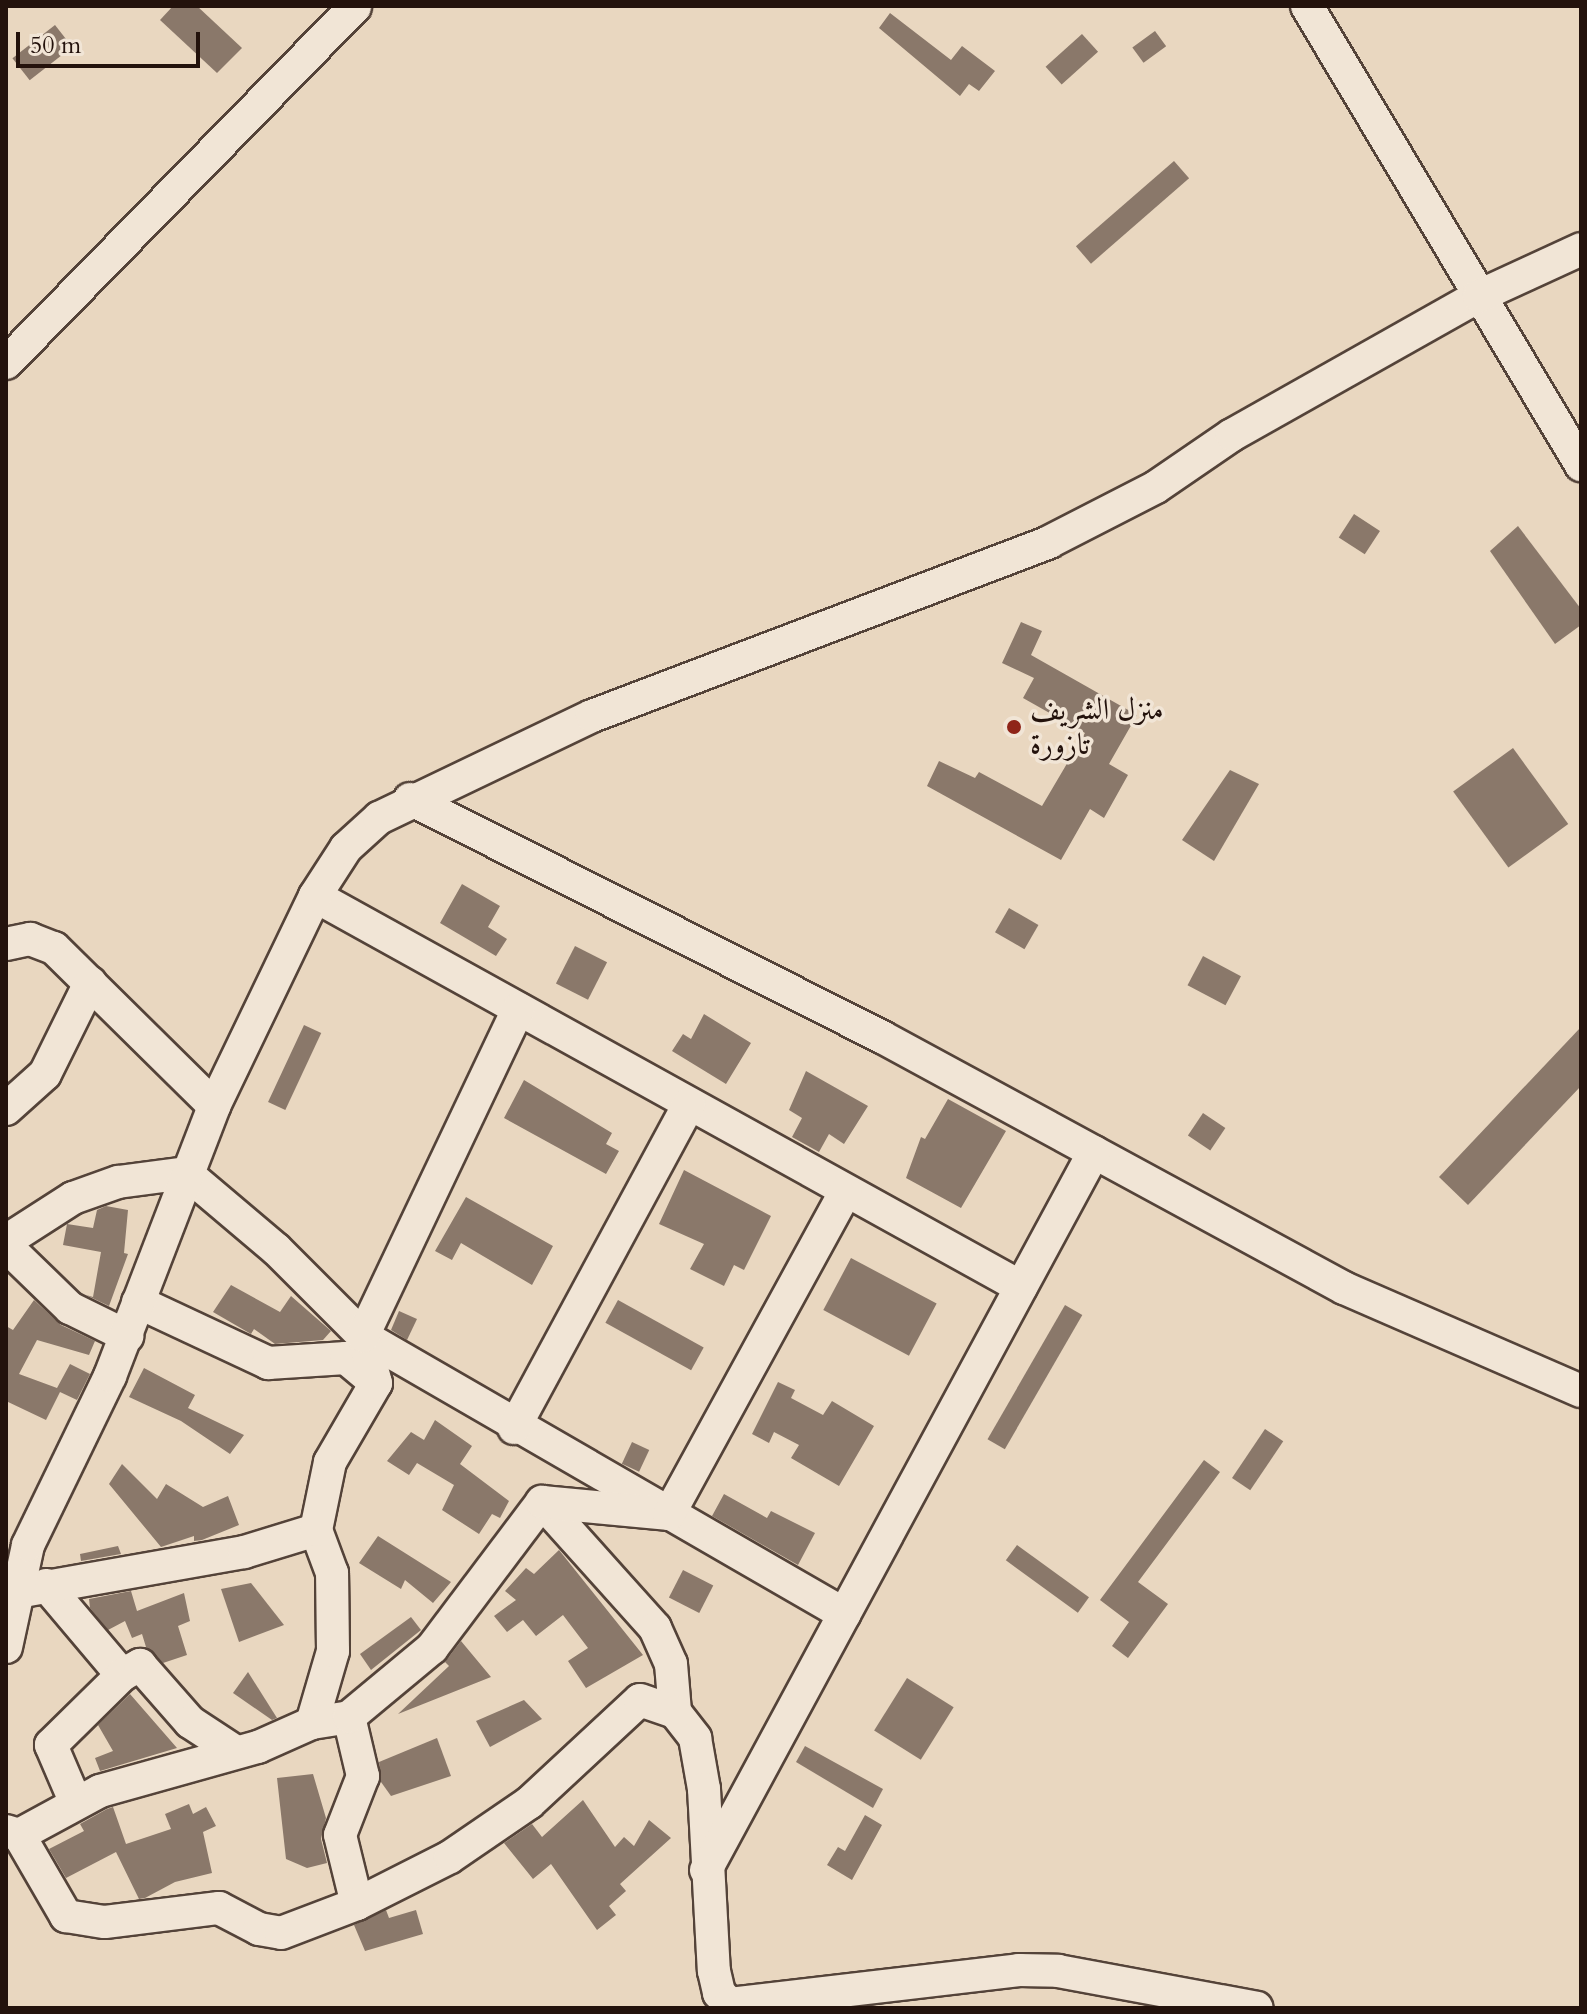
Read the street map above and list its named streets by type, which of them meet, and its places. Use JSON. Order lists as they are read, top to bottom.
{
  "places": ["منزل الشريف تازورة"],
  "scale_bar": "50 m"
}
